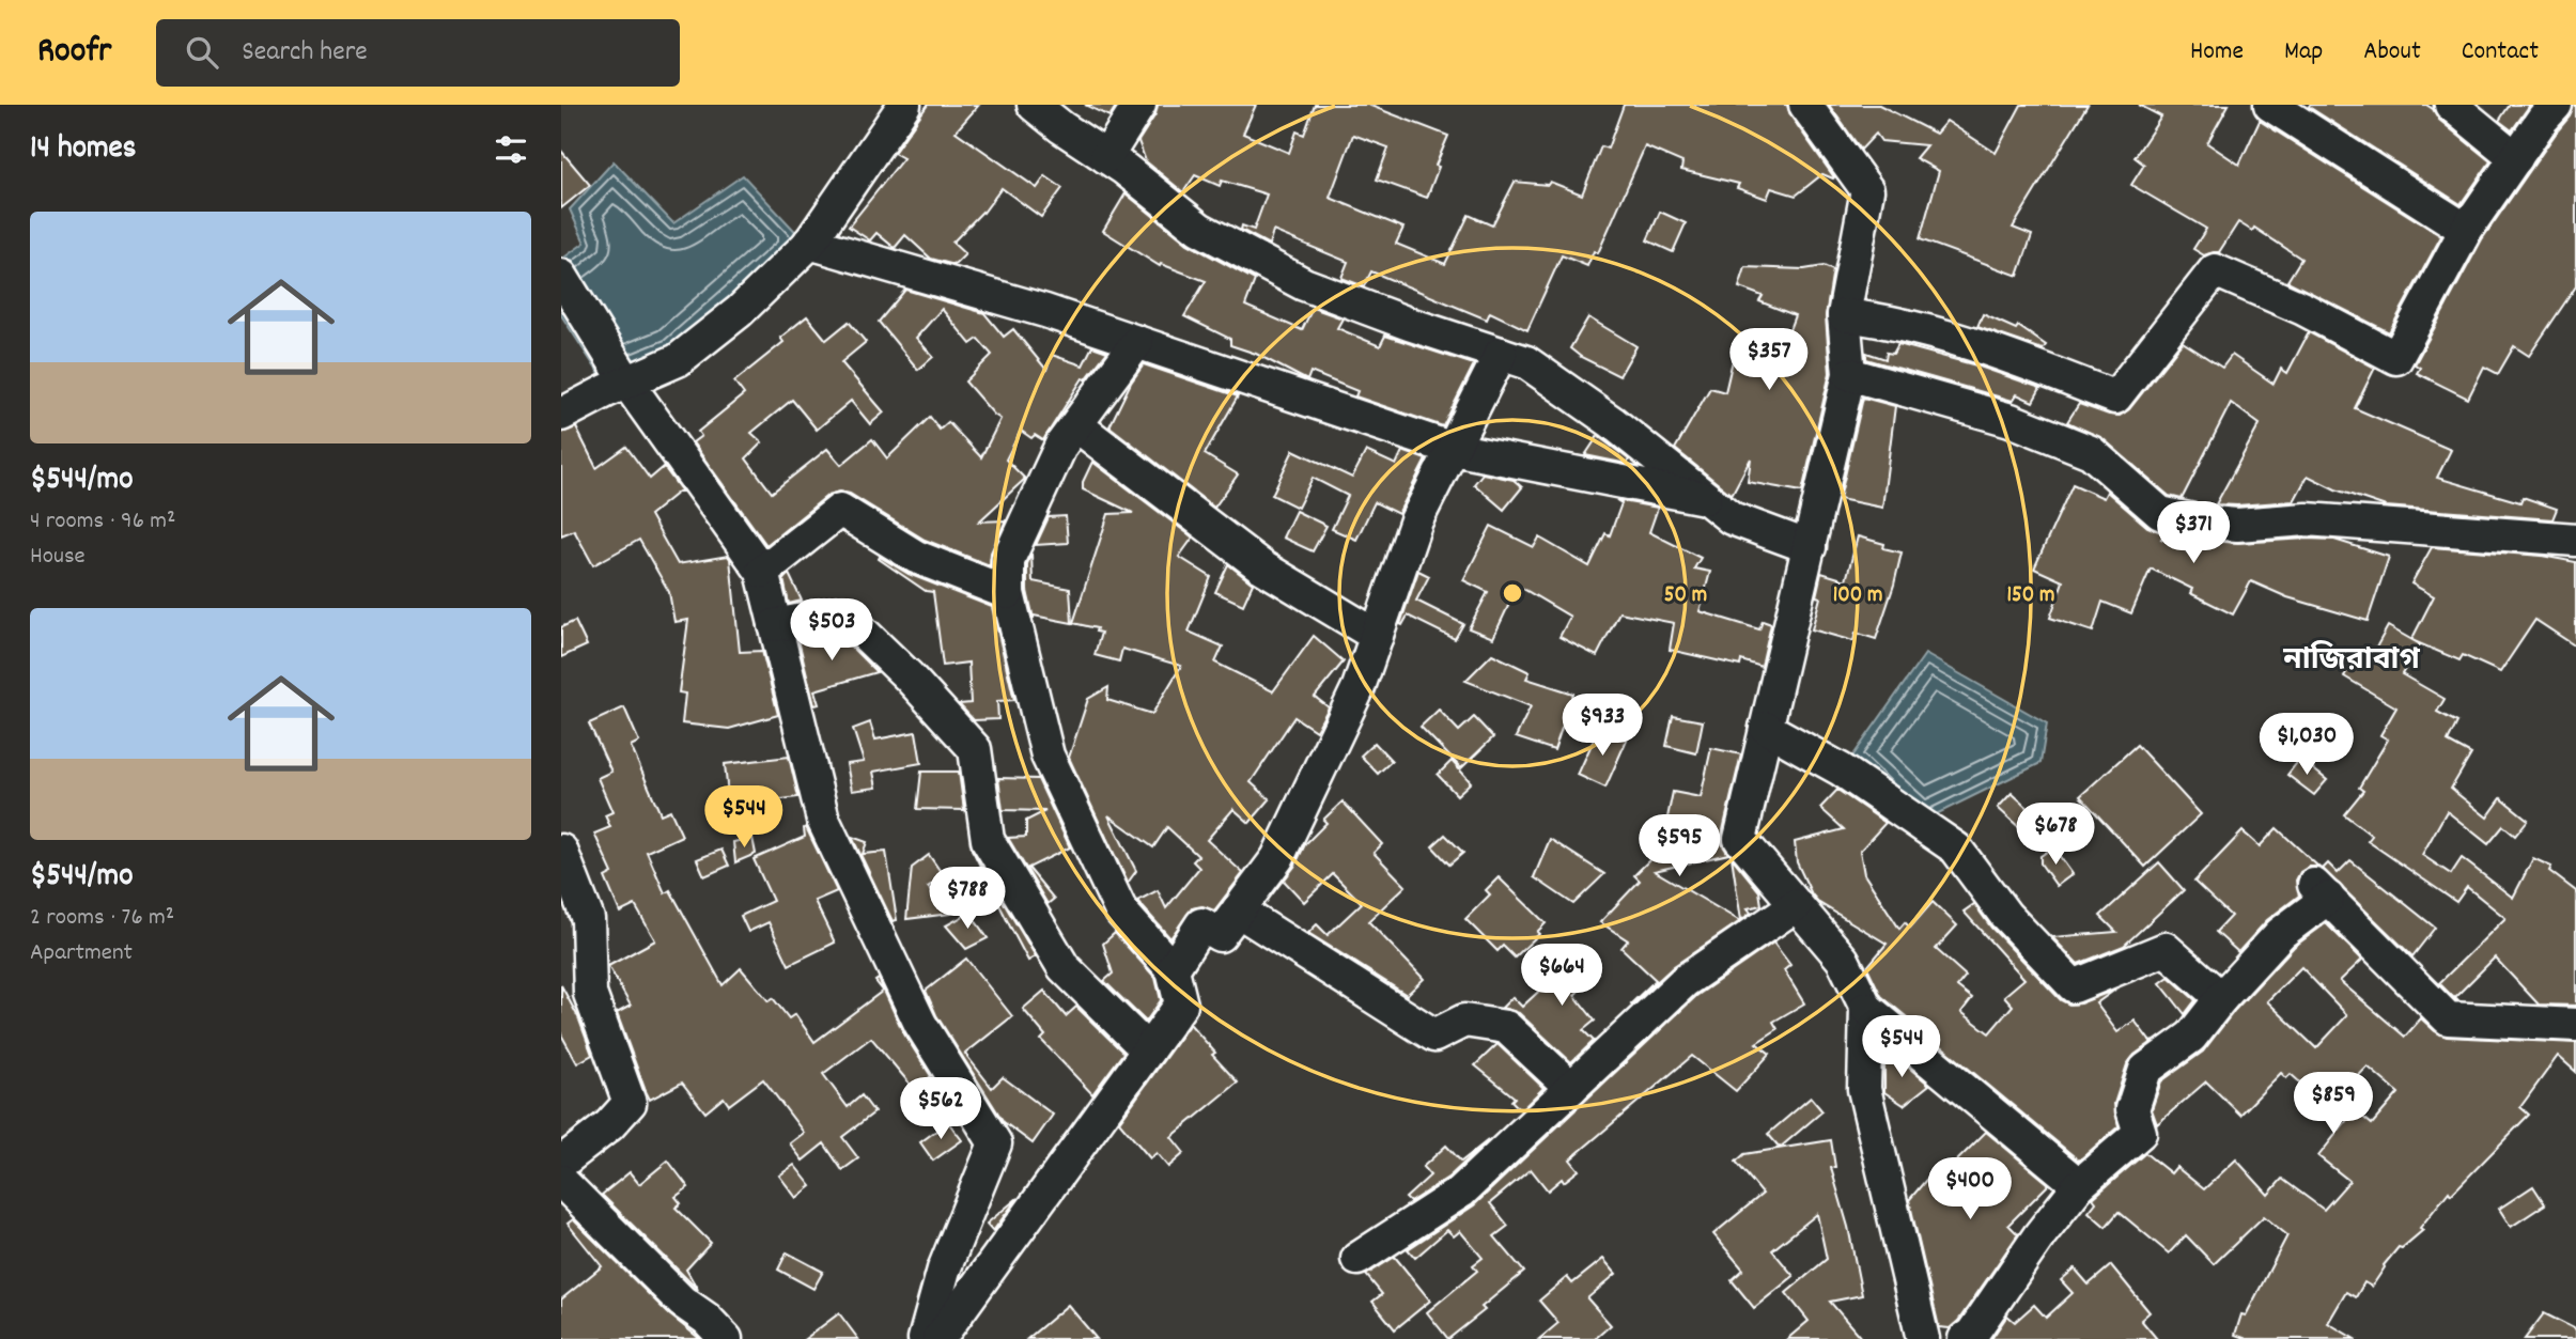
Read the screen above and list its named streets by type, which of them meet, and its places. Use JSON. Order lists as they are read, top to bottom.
{
  "districts": ["নাজিরাবাগ"],
  "page": {
    "header": "Roofr",
    "search": "Search here",
    "nav": [
      "Home",
      "Map",
      "About",
      "Contact"
    ],
    "heading": "14 homes",
    "list": [
      {
        "name": "$544/mo",
        "note": "4 rooms · 96 m² · House"
      },
      {
        "name": "$544/mo",
        "note": "2 rooms · 76 m² · Apartment"
      }
    ],
    "price": [
      "$357",
      "$371",
      "$503",
      "$933",
      "$1,030",
      "$544",
      "$678",
      "$595",
      "$788",
      "$664",
      "$544",
      "$859",
      "$562",
      "$400"
    ]
  },
  "rings": ["50 m", "100 m", "150 m"]
}
